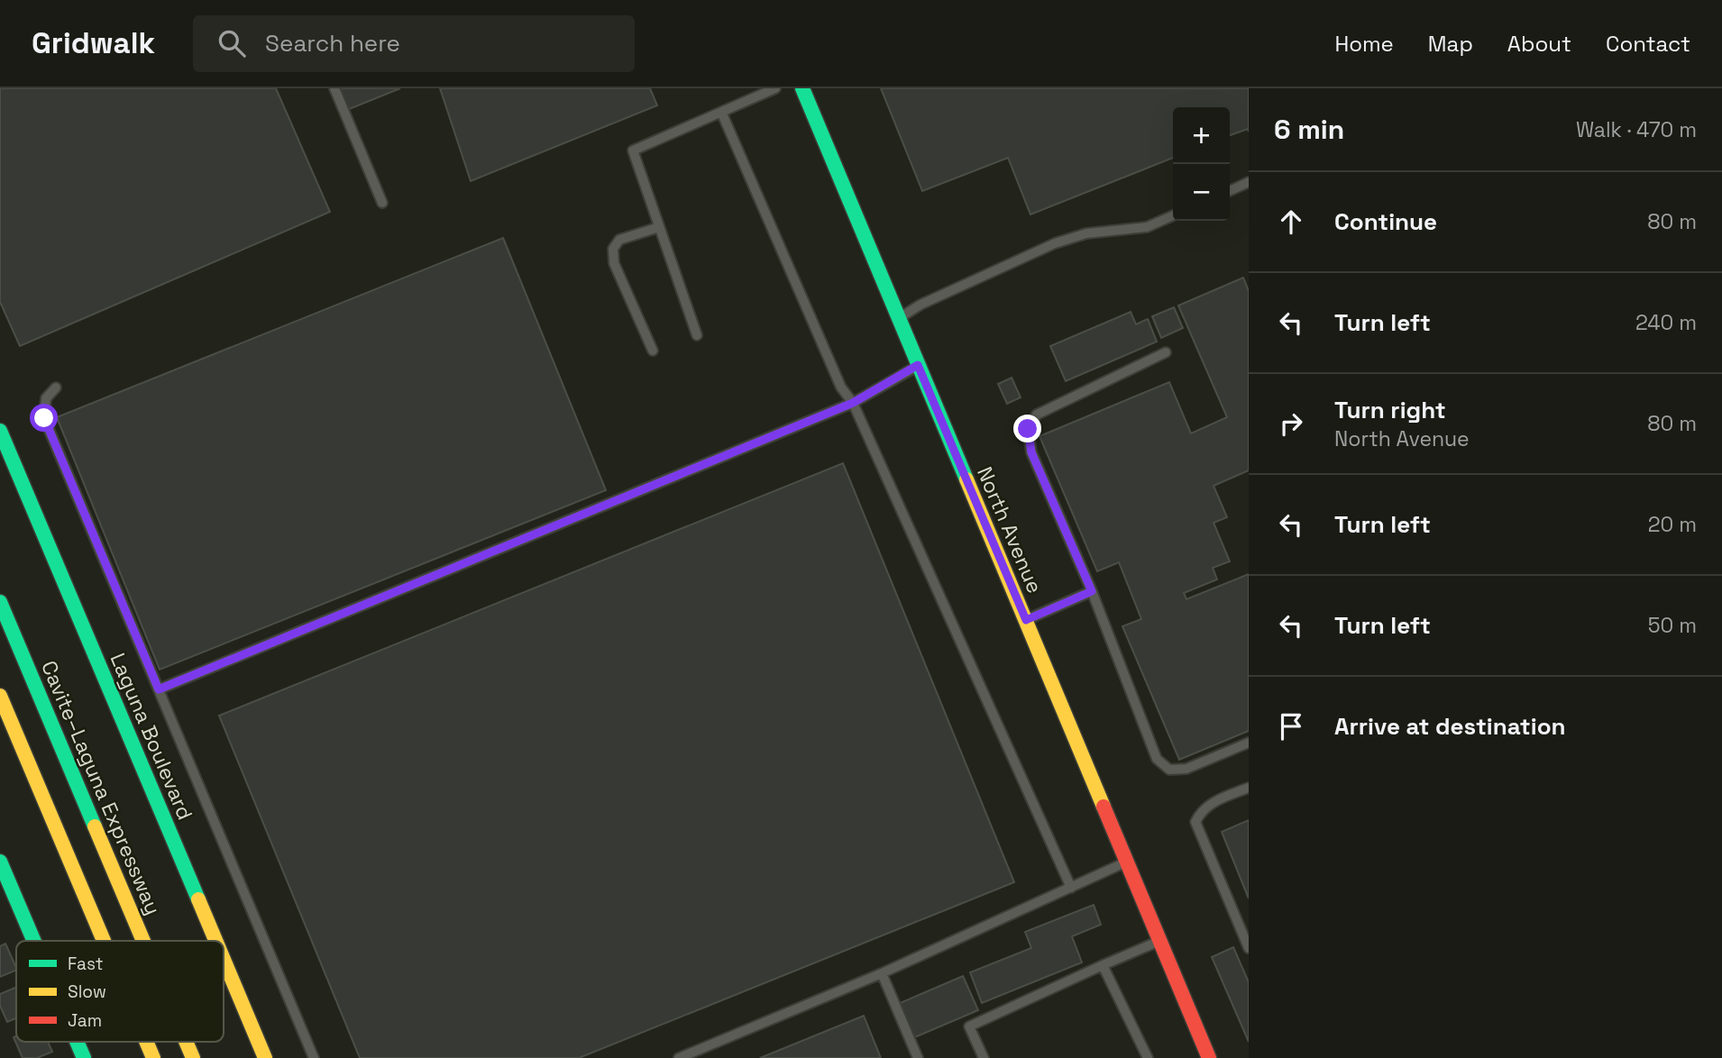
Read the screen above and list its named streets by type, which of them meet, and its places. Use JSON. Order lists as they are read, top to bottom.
{
  "streets": {
    "main road": ["North Avenue", "Laguna Boulevard", "Cavite–Laguna Expressway"]
  },
  "legend": ["Fast", "Slow", "Jam"],
  "page": {
    "header": "Gridwalk",
    "search": "Search here",
    "nav": [
      "Home",
      "Map",
      "About",
      "Contact"
    ],
    "heading": ["6 min", "Walk · 470 m"],
    "map_buttons": ["+", "−"],
    "list": [
      ["Continue", "80 m"],
      ["Turn left", "240 m"],
      ["Turn right", "North Avenue", "80 m"],
      ["Turn left", "20 m"],
      ["Turn left", "50 m"],
      "Arrive at destination"
    ]
  }
}
